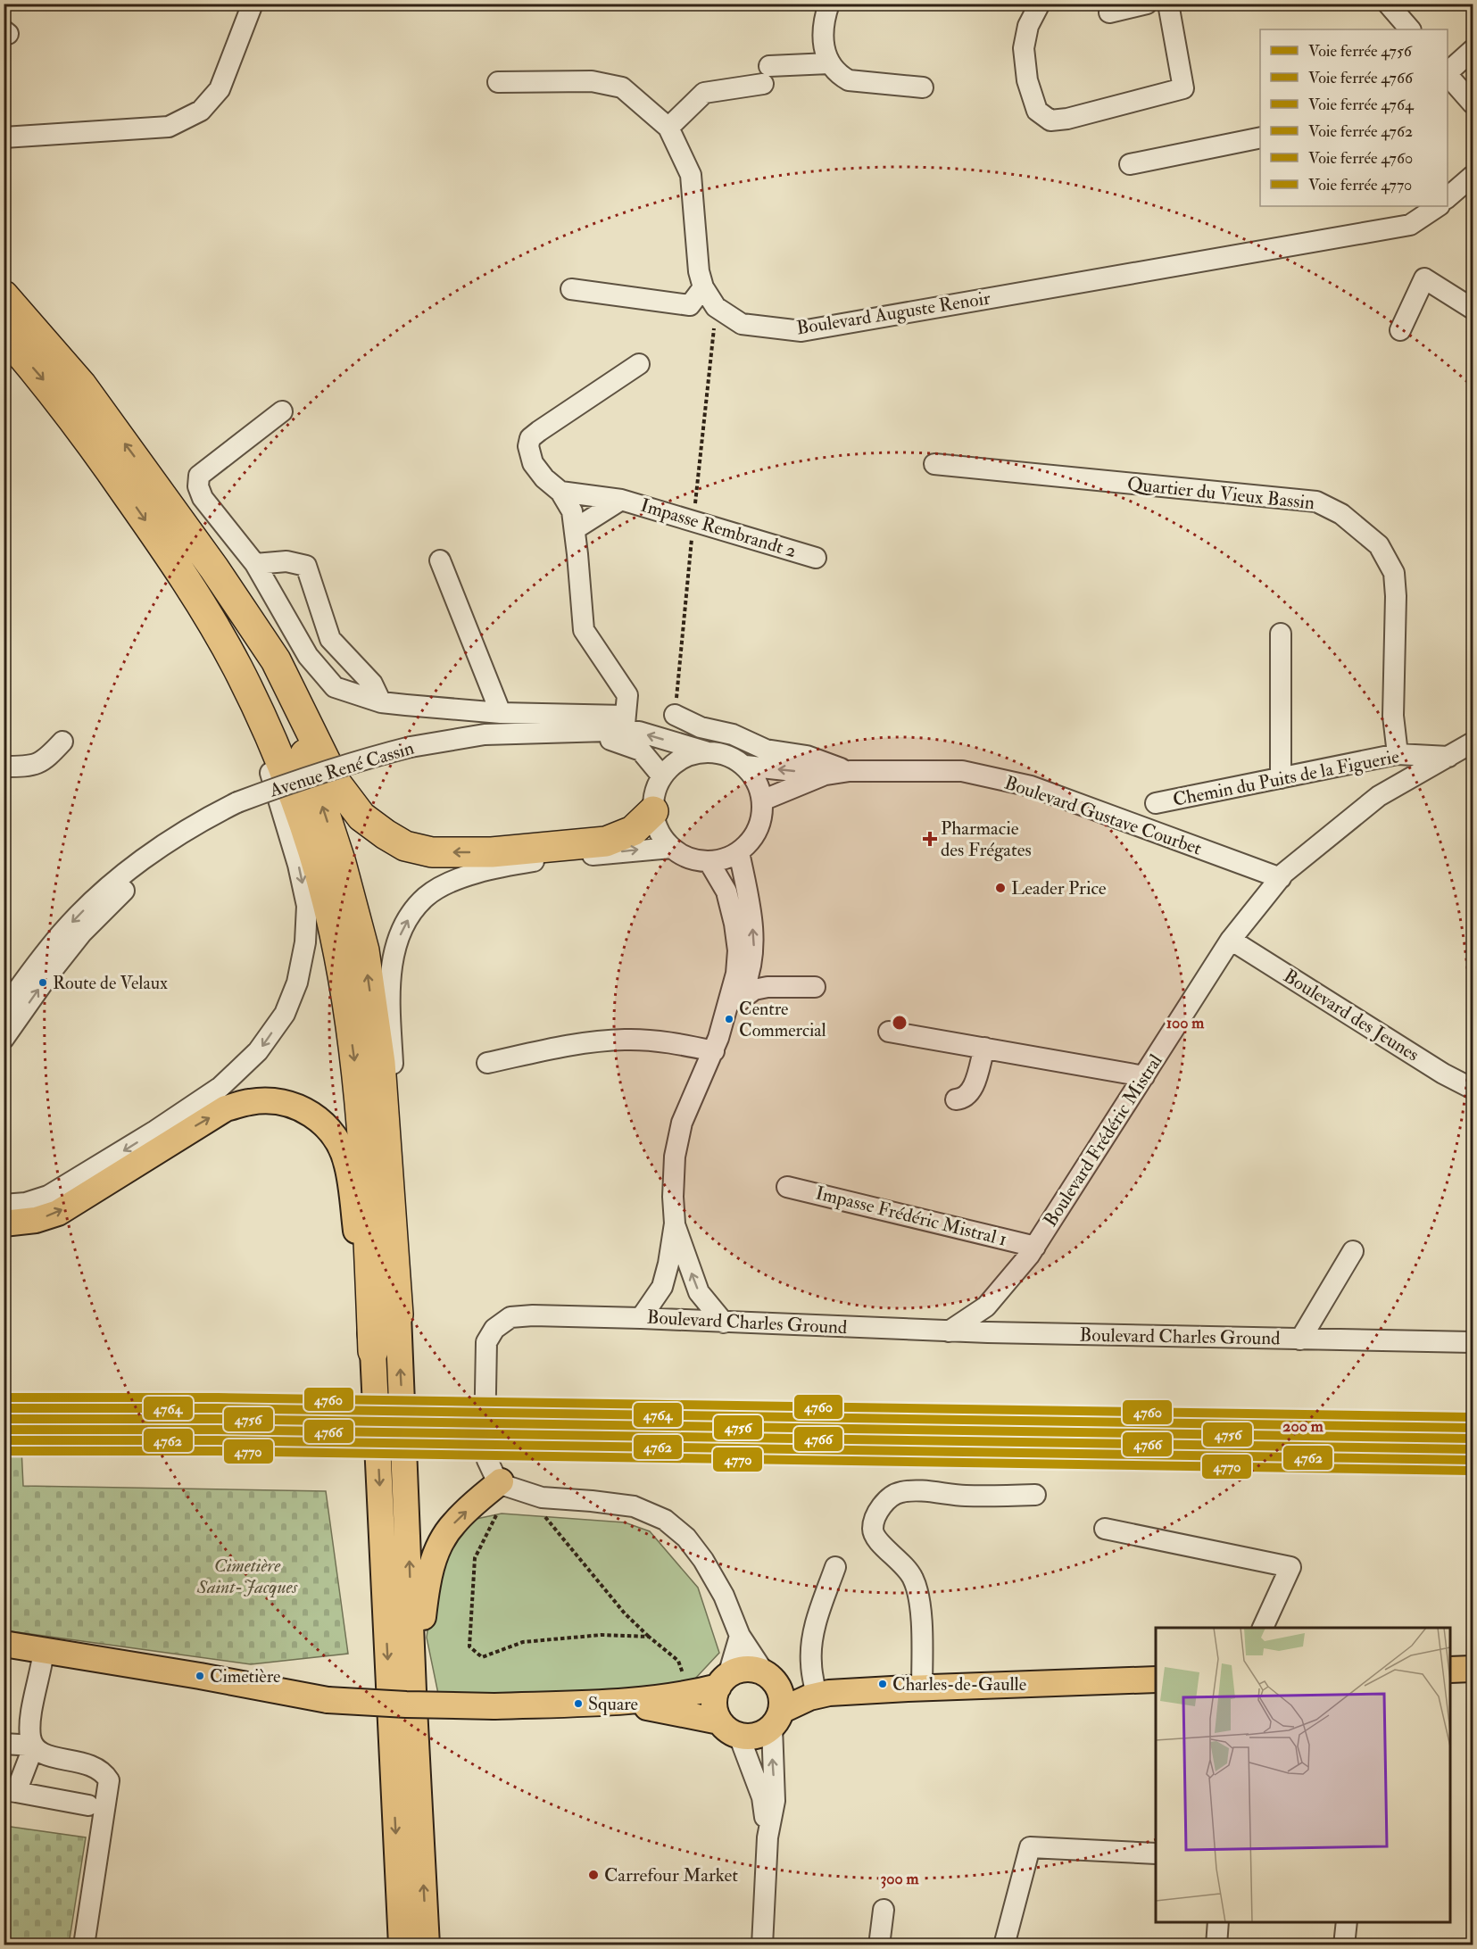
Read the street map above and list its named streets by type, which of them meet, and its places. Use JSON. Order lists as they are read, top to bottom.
{
  "streets": {
    "street": [
      "Boulevard Auguste Renoir",
      "Quartier du Vieux Bassin",
      "Impasse Rembrandt 2",
      "Avenue René Cassin",
      "Chemin du Puits de la Figuerie",
      "Boulevard Gustave Courbet",
      "Boulevard des Jeunes",
      "Boulevard Frédéric Mistral",
      "Impasse Frédéric Mistral 1",
      "Boulevard Charles Ground"
    ]
  },
  "crossings": [
    ["Quartier du Vieux Bassin", "Chemin du Puits de la Figuerie"],
    ["Avenue René Cassin", "Boulevard Gustave Courbet"],
    ["Chemin du Puits de la Figuerie", "Boulevard Frédéric Mistral"],
    ["Boulevard Gustave Courbet", "Boulevard Frédéric Mistral"],
    ["Boulevard des Jeunes", "Boulevard Frédéric Mistral"],
    ["Boulevard Frédéric Mistral", "Impasse Frédéric Mistral 1"],
    ["Boulevard Frédéric Mistral", "Boulevard Charles Ground"]
  ],
  "parks": ["Cimetière Saint-Jacques"],
  "places": {
    "health": ["Pharmacie des Frégates"],
    "other": [
      "Leader Price",
      "Route de Velaux",
      "Centre Commercial",
      "Cimetière",
      "Charles-de-Gaulle",
      "Square",
      "Carrefour Market"
    ]
  },
  "lines": [
    "rail line 4760",
    "rail line 4764",
    "rail line 4756",
    "rail line 4766",
    "rail line 4762",
    "rail line 4770"
  ],
  "legend": [
    "Voie ferrée 4756",
    "Voie ferrée 4766",
    "Voie ferrée 4764",
    "Voie ferrée 4762",
    "Voie ferrée 4760",
    "Voie ferrée 4770"
  ],
  "rings": ["100 m", "200 m", "300 m"]
}
